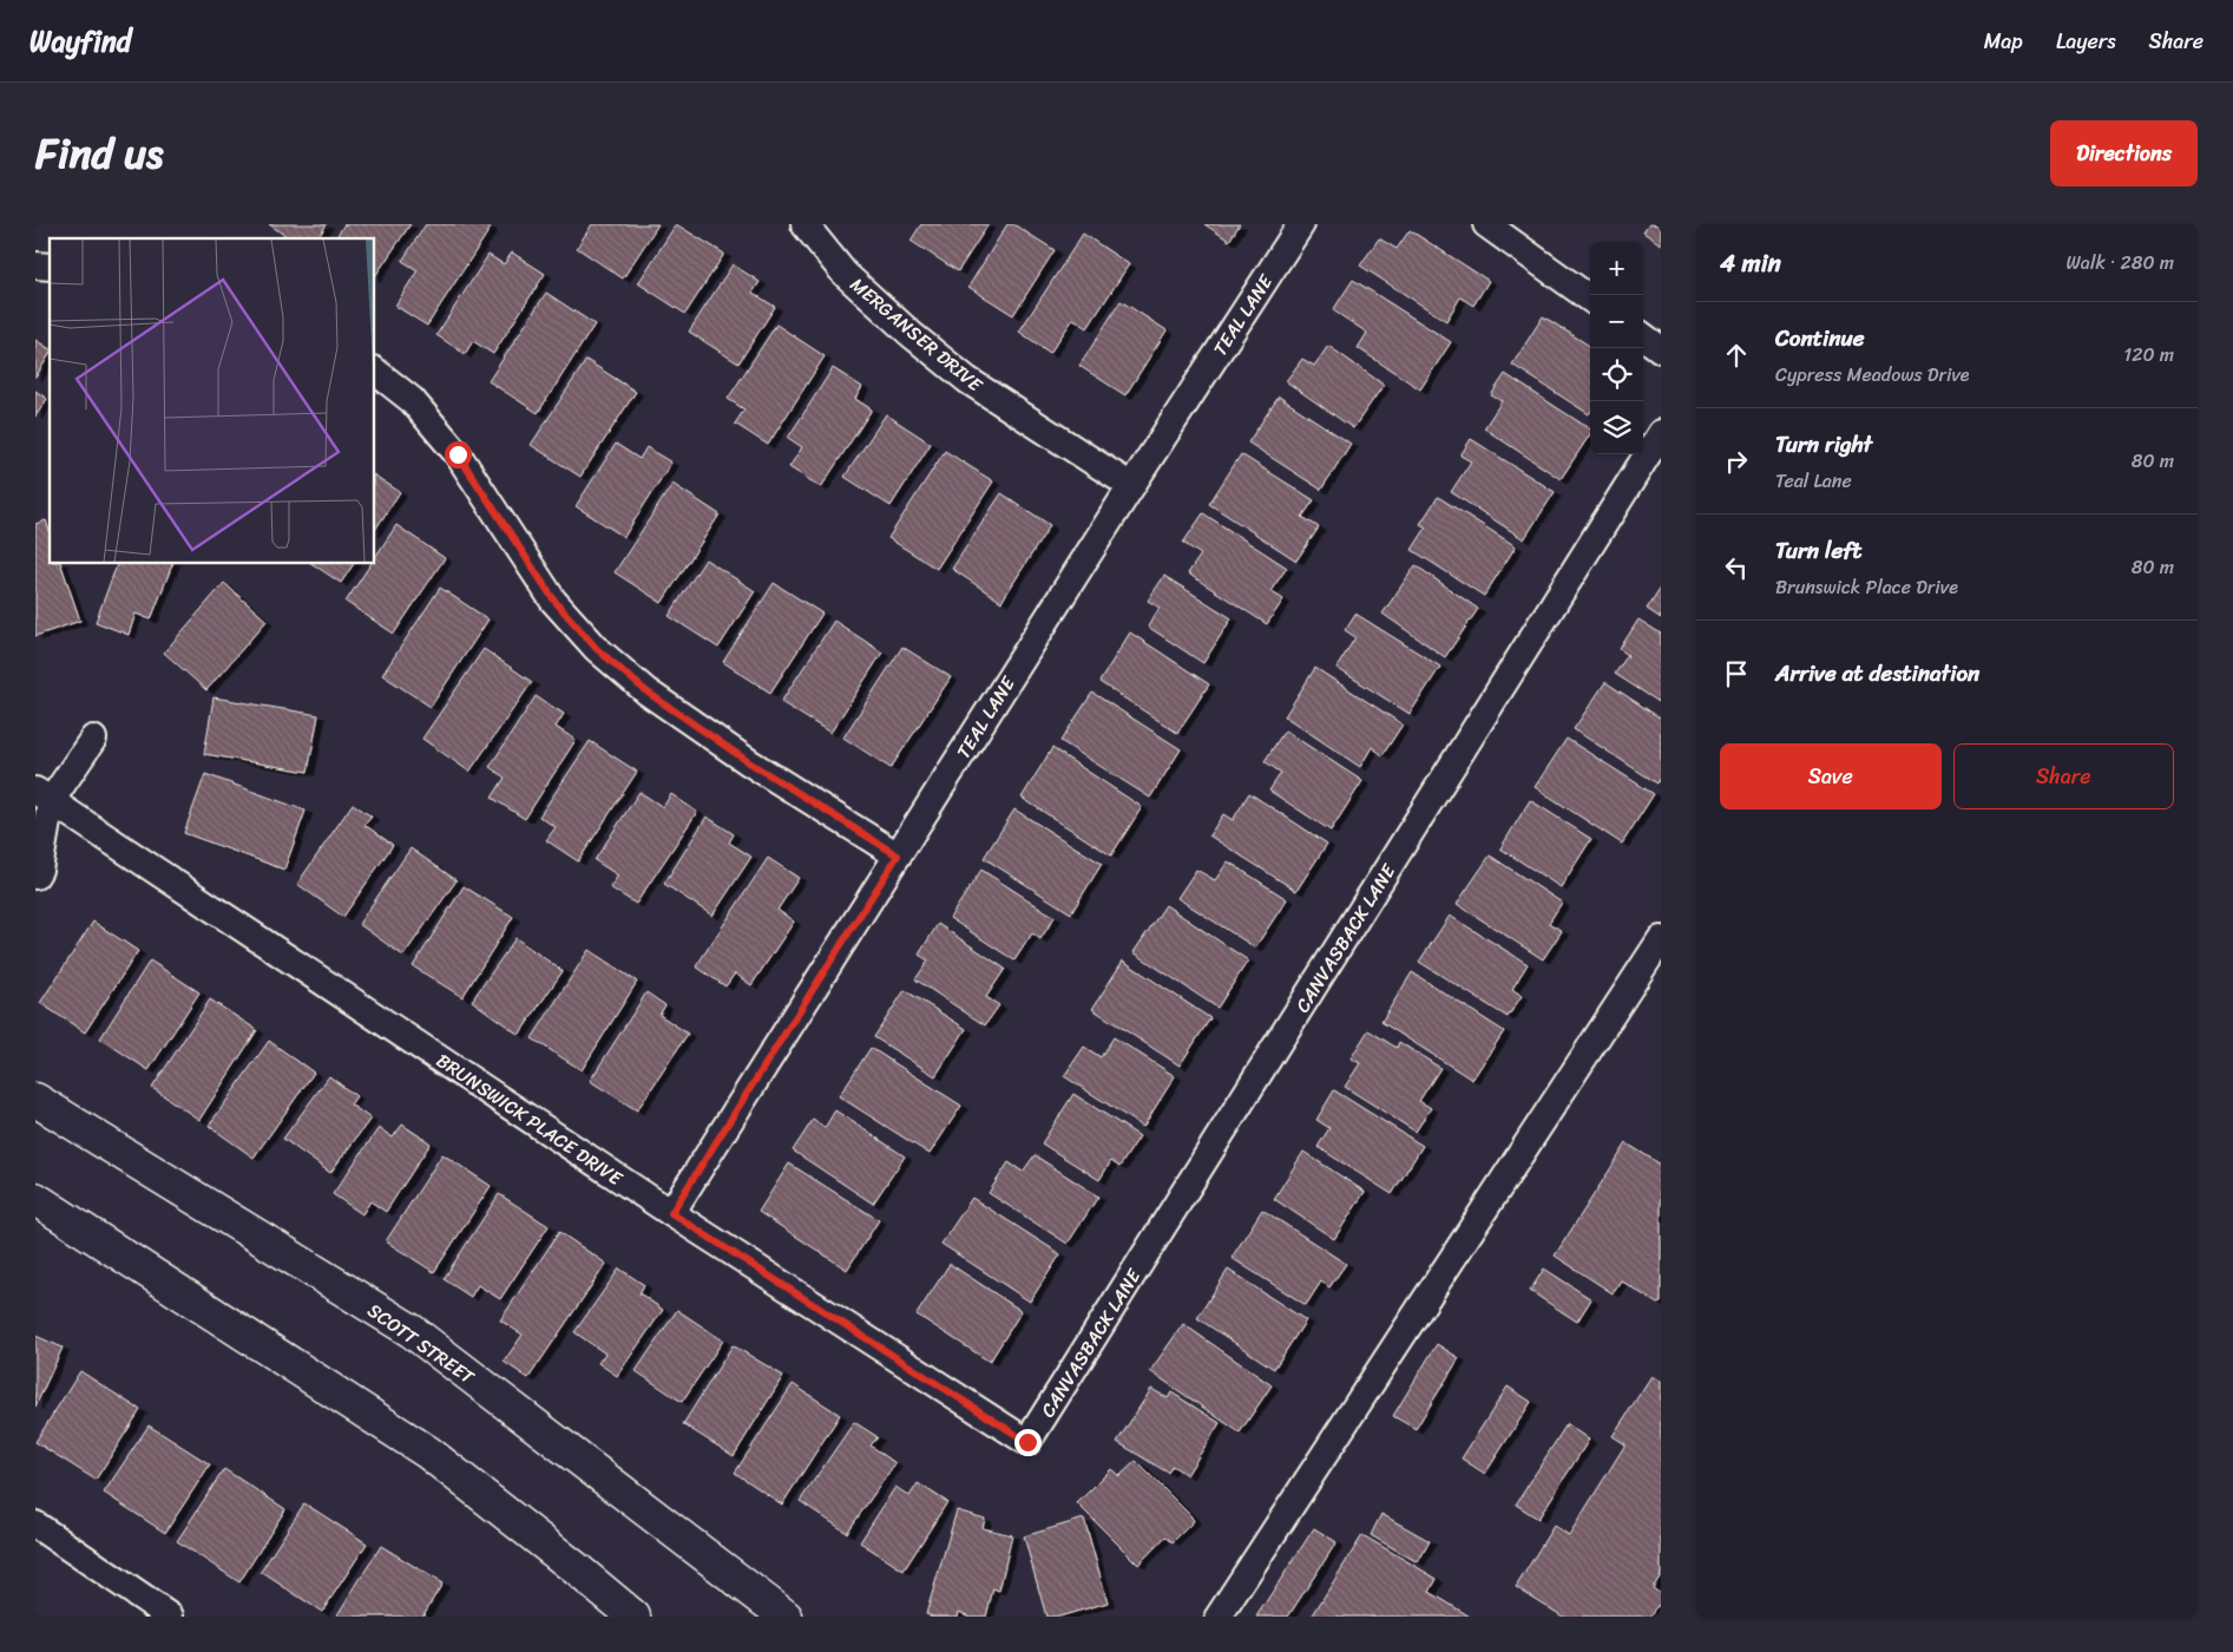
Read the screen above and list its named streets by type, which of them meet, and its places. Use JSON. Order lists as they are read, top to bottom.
{
  "streets": {
    "main road": ["SCOTT STREET"],
    "street": [
      "TEAL LANE",
      "MERGANSER DRIVE",
      "CANVASBACK LANE",
      "BRUNSWICK PLACE DRIVE"
    ]
  },
  "crossings": [
    ["TEAL LANE", "MERGANSER DRIVE"],
    ["TEAL LANE", "BRUNSWICK PLACE DRIVE"],
    ["CANVASBACK LANE", "BRUNSWICK PLACE DRIVE"]
  ],
  "page": {
    "header": "Wayfind",
    "nav": ["Map", "Layers", "Share"],
    "title": "Find us",
    "buttons": [
      "Directions",
      ["Save", "Share"]
    ],
    "heading": ["4 min", "Walk · 280 m"],
    "map_buttons": ["+", "−"],
    "list": [
      ["Continue", "Cypress Meadows Drive", "120 m"],
      ["Turn right", "Teal Lane", "80 m"],
      ["Turn left", "Brunswick Place Drive", "80 m"],
      "Arrive at destination"
    ]
  }
}
